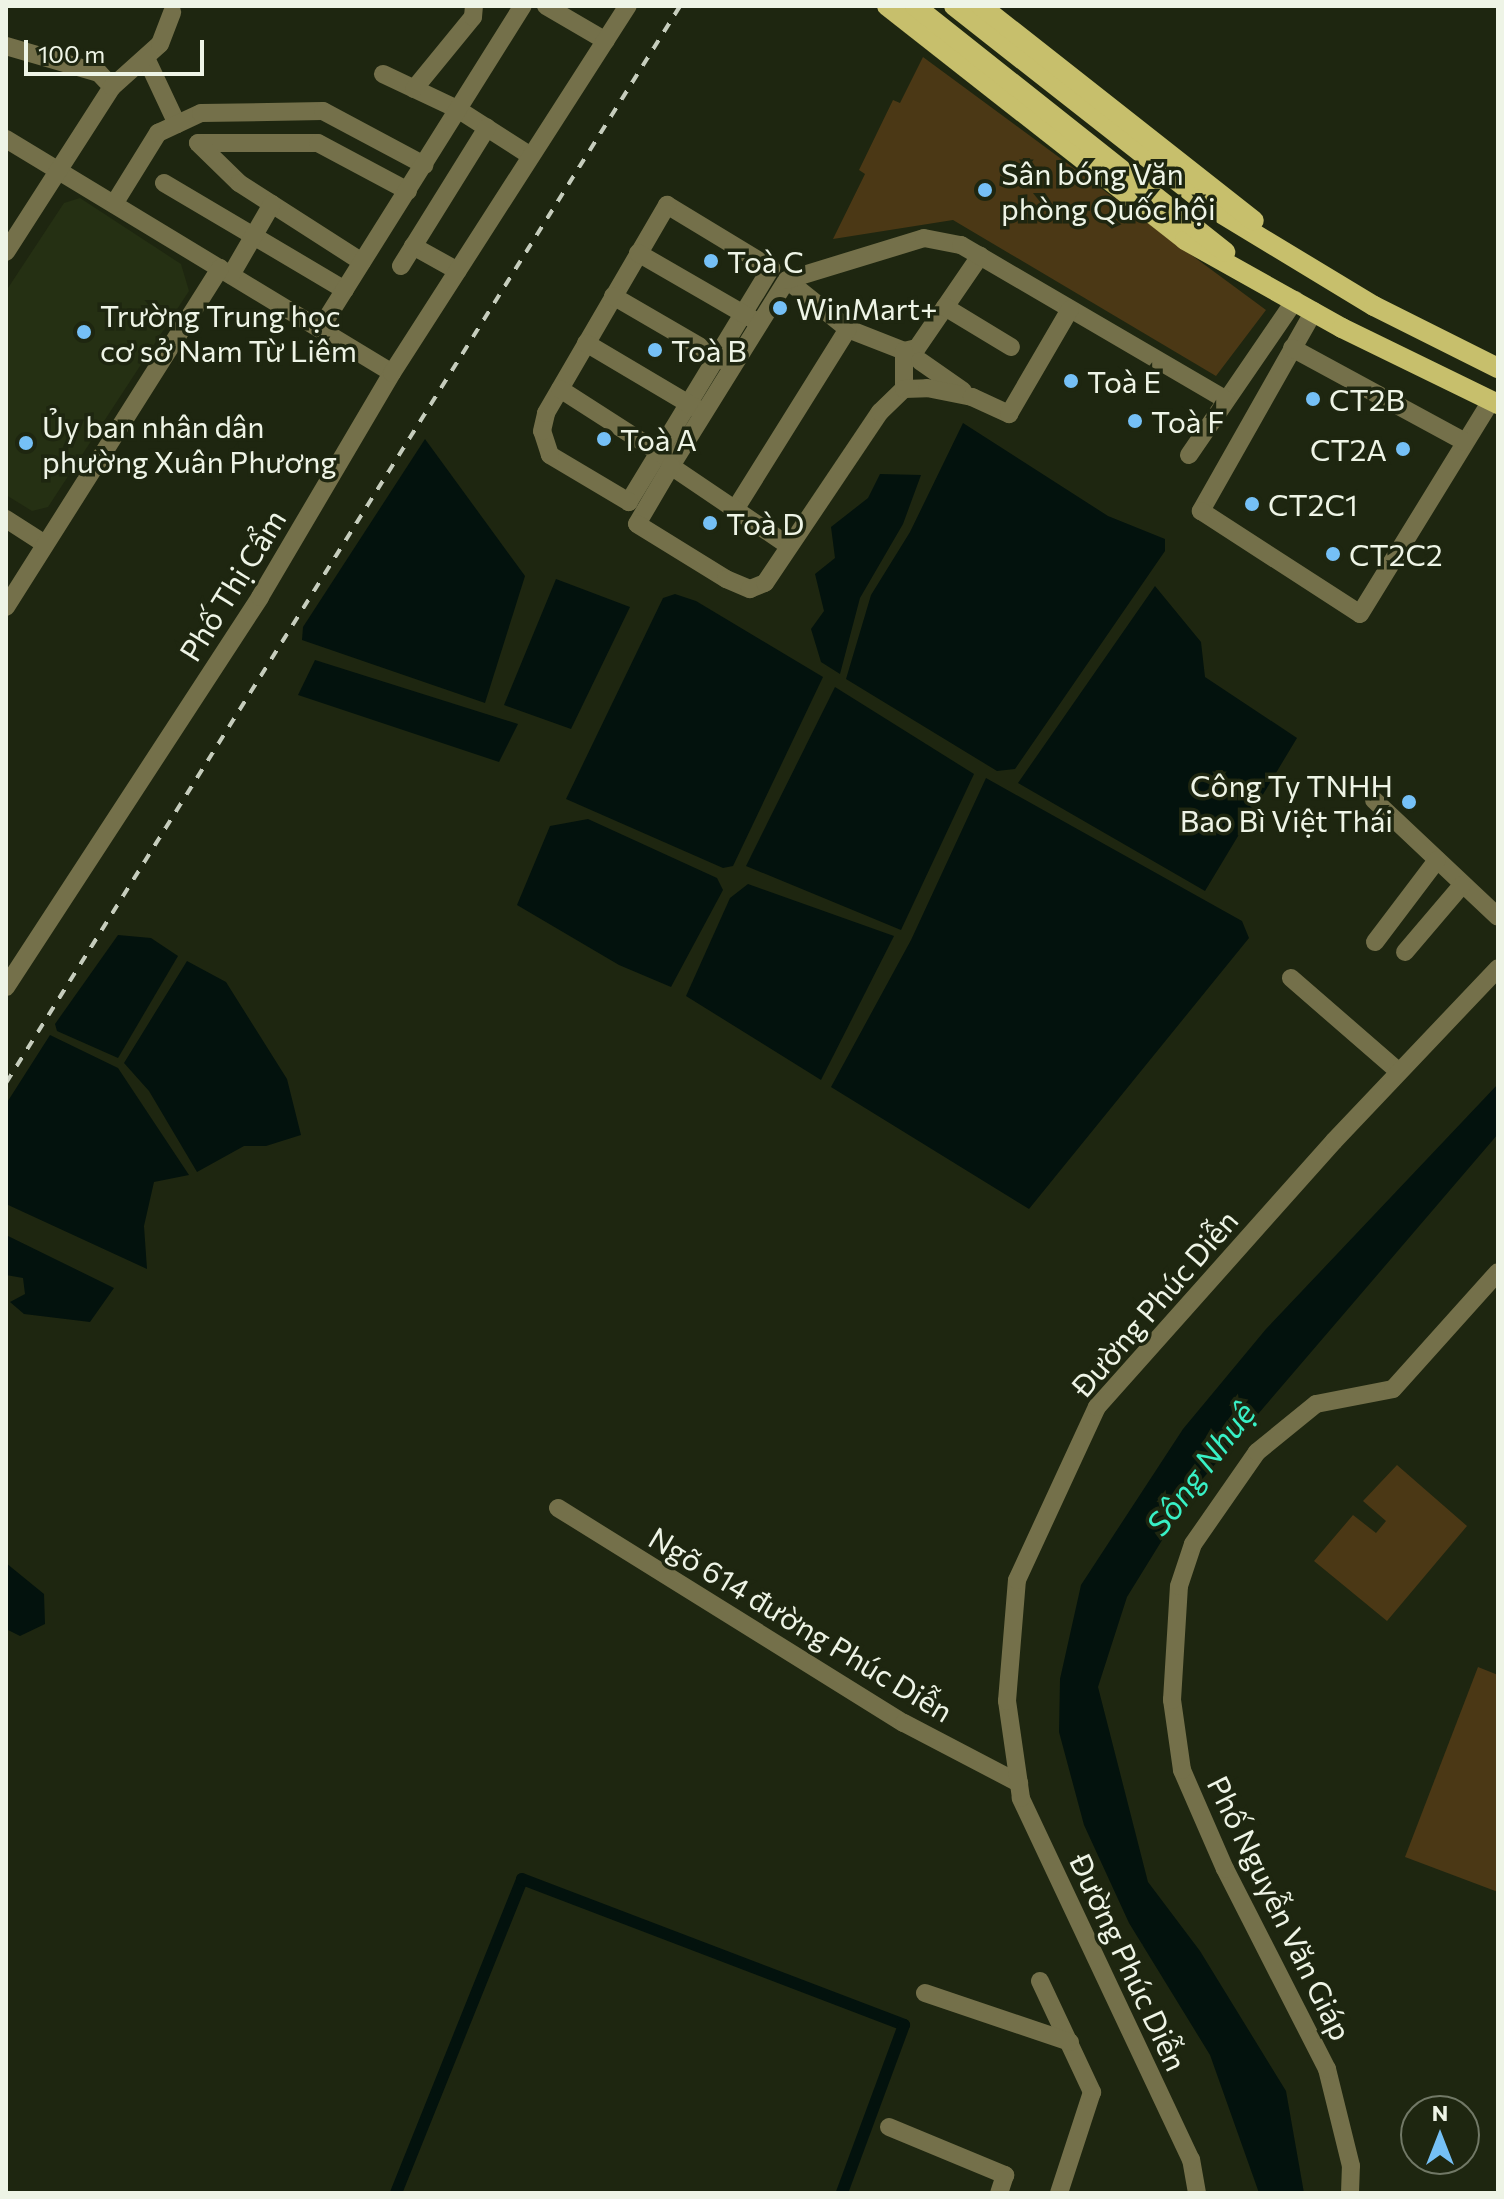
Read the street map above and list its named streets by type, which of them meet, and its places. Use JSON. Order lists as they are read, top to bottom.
{
  "streets": {
    "street": [
      "Phố Thị Cẩm",
      "Đường Phúc Diễn",
      "Ngõ 614 đường Phúc Diễn",
      "Phố Nguyễn Văn Giáp"
    ]
  },
  "crossings": [
    ["Đường Phúc Diễn", "Ngõ 614 đường Phúc Diễn"]
  ],
  "water": ["Sông Nhuệ"],
  "places": [
    "Sân bóng Văn phòng Quốc hội",
    "Toà C",
    "WinMart+",
    "Trường Trung học cơ sở Nam Từ Liêm",
    "Toà B",
    "Toà E",
    "CT2B",
    "Toà F",
    "Toà A",
    "Ủy ban nhân dân phường Xuân Phương",
    "CT2A",
    "CT2C1",
    "Toà D",
    "CT2C2",
    "Công Ty TNHH Bao Bì Việt Thái"
  ],
  "scale_bar": "100 m",
  "north": "top"
}
